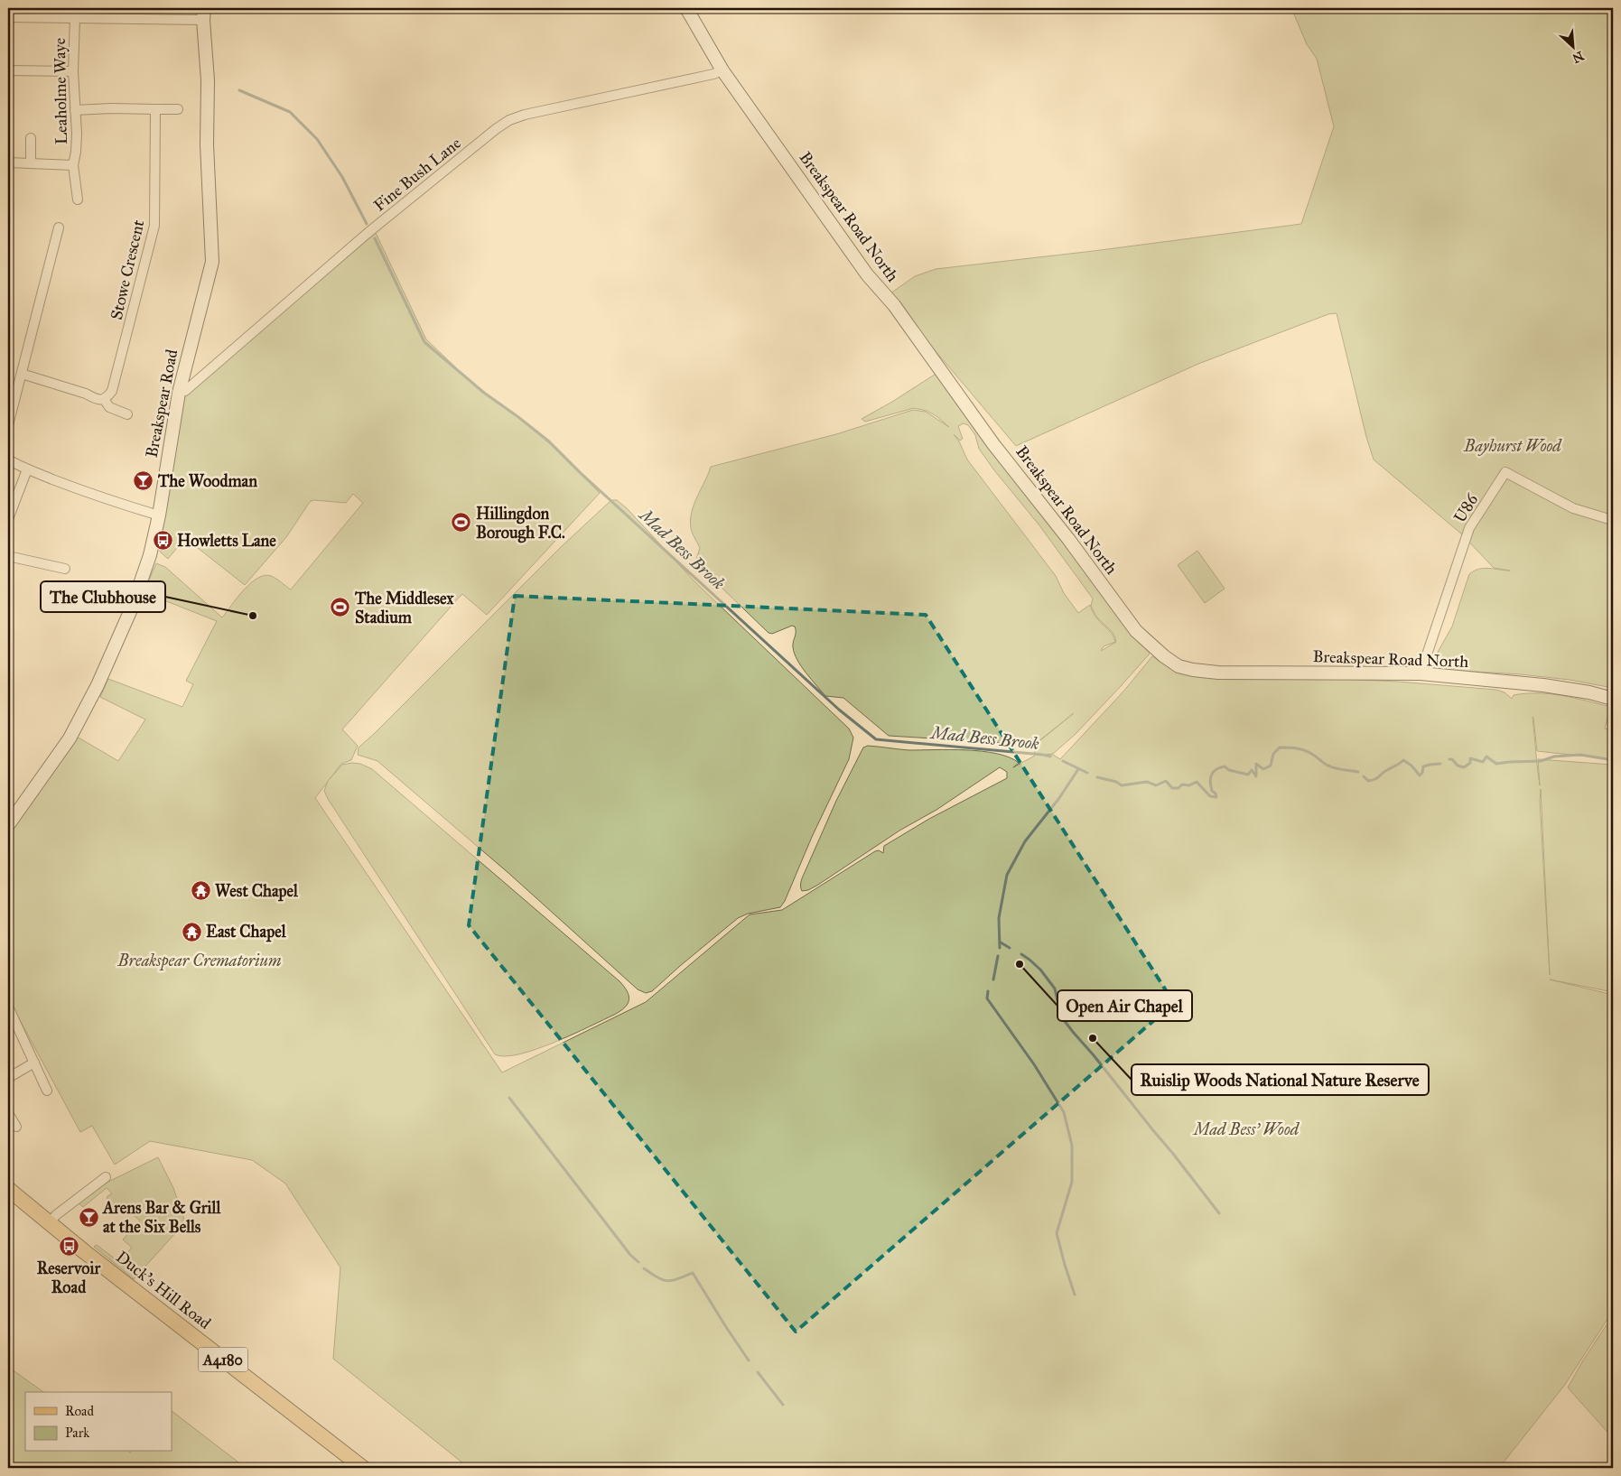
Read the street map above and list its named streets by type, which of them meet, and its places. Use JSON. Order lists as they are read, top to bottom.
{
  "streets": {
    "main road": ["Duck's Hill Road", "A4180"],
    "street": [
      "Leaholme Waye",
      "Fine Bush Lane",
      "Breakspear Road North",
      "Stowe Crescent",
      "Breakspear Road",
      "U86"
    ]
  },
  "crossings": [
    ["Fine Bush Lane", "Breakspear Road North"],
    ["Fine Bush Lane", "Breakspear Road"],
    ["Breakspear Road North", "U86"]
  ],
  "water": ["Mad Bess Brook"],
  "parks": ["Bayhurst Wood", "Breakspear Crematorium", "Mad Bess' Wood"],
  "places": {
    "bar": ["The Woodman", "Arens Bar & Grill at the Six Bells"],
    "sports": ["Hillingdon Borough F.C.", "The Middlesex Stadium"],
    "bus stop": ["Howletts Lane", "Reservoir Road"],
    "other": ["The Clubhouse", "Open Air Chapel", "Ruislip Woods National Nature Reserve"],
    "temple": ["West Chapel", "East Chapel"]
  },
  "legend": ["Road", "Park"],
  "north": "bottom right"
}
